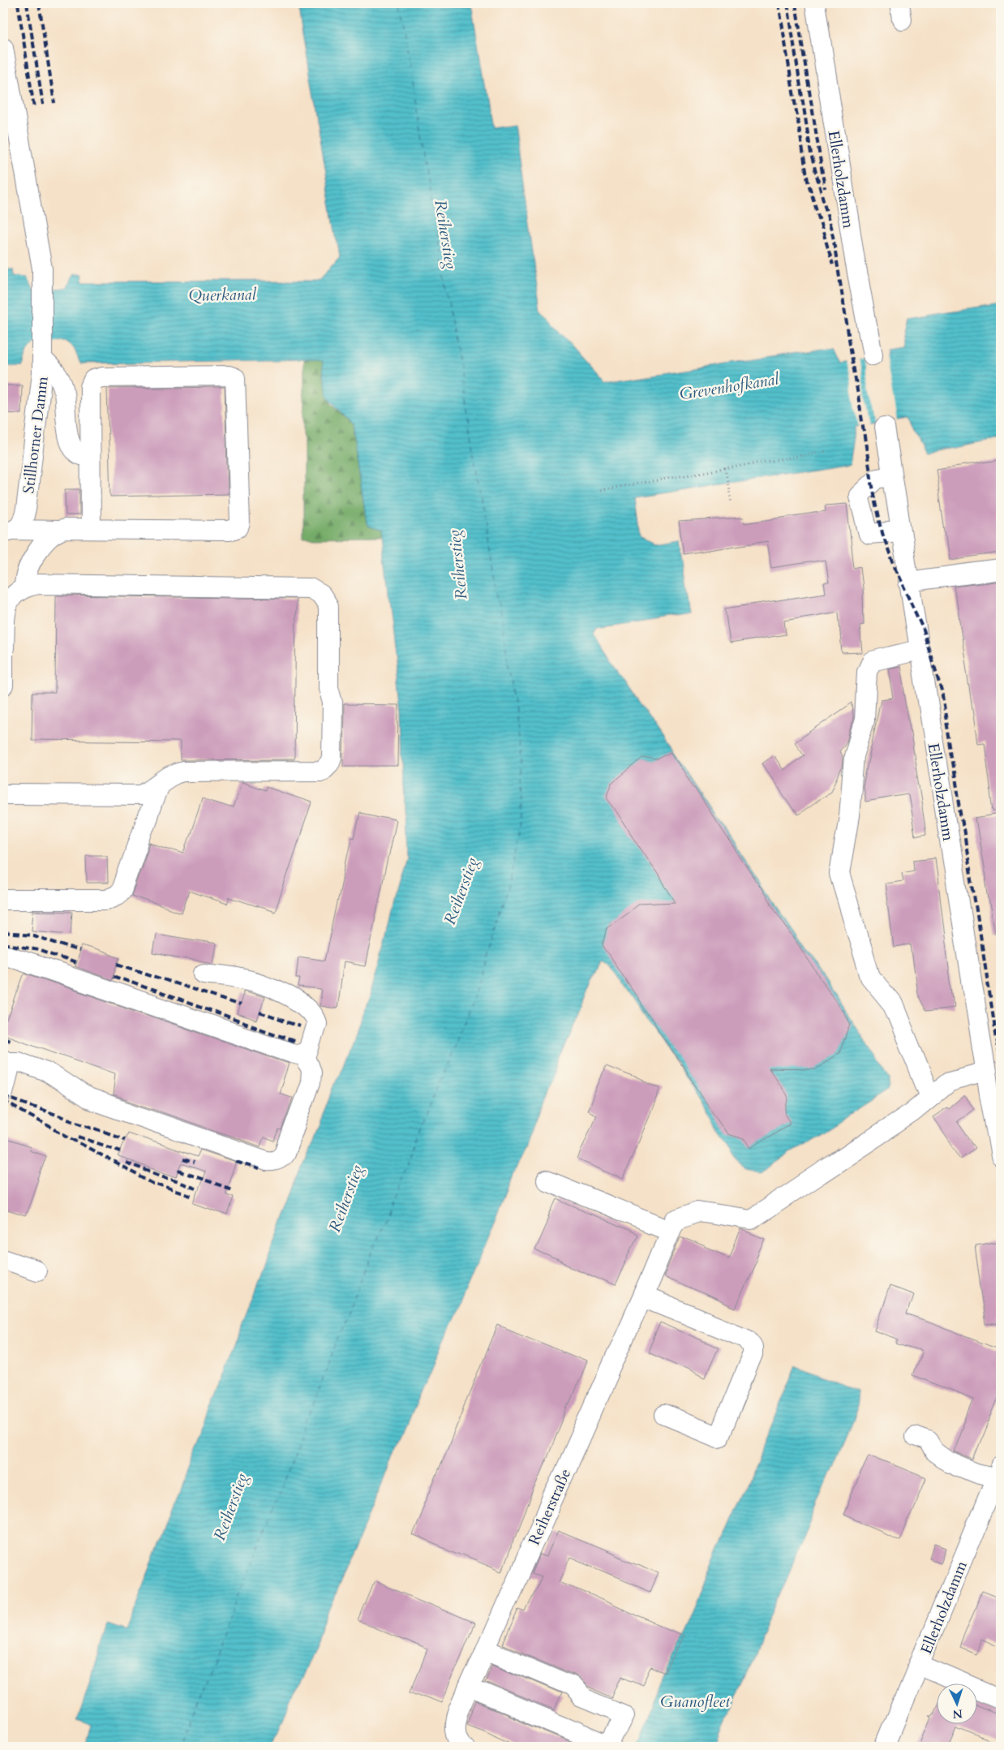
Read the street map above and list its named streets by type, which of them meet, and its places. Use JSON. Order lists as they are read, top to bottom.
{
  "streets": {
    "street": ["Ellerholzdamm", "Stillhorner Damm", "Reiherstraße"]
  },
  "water": [
    "Reiherstieg",
    "Querkanal",
    "Grevenhofkanal",
    "Guanofleet"
  ],
  "north": "bottom"
}
